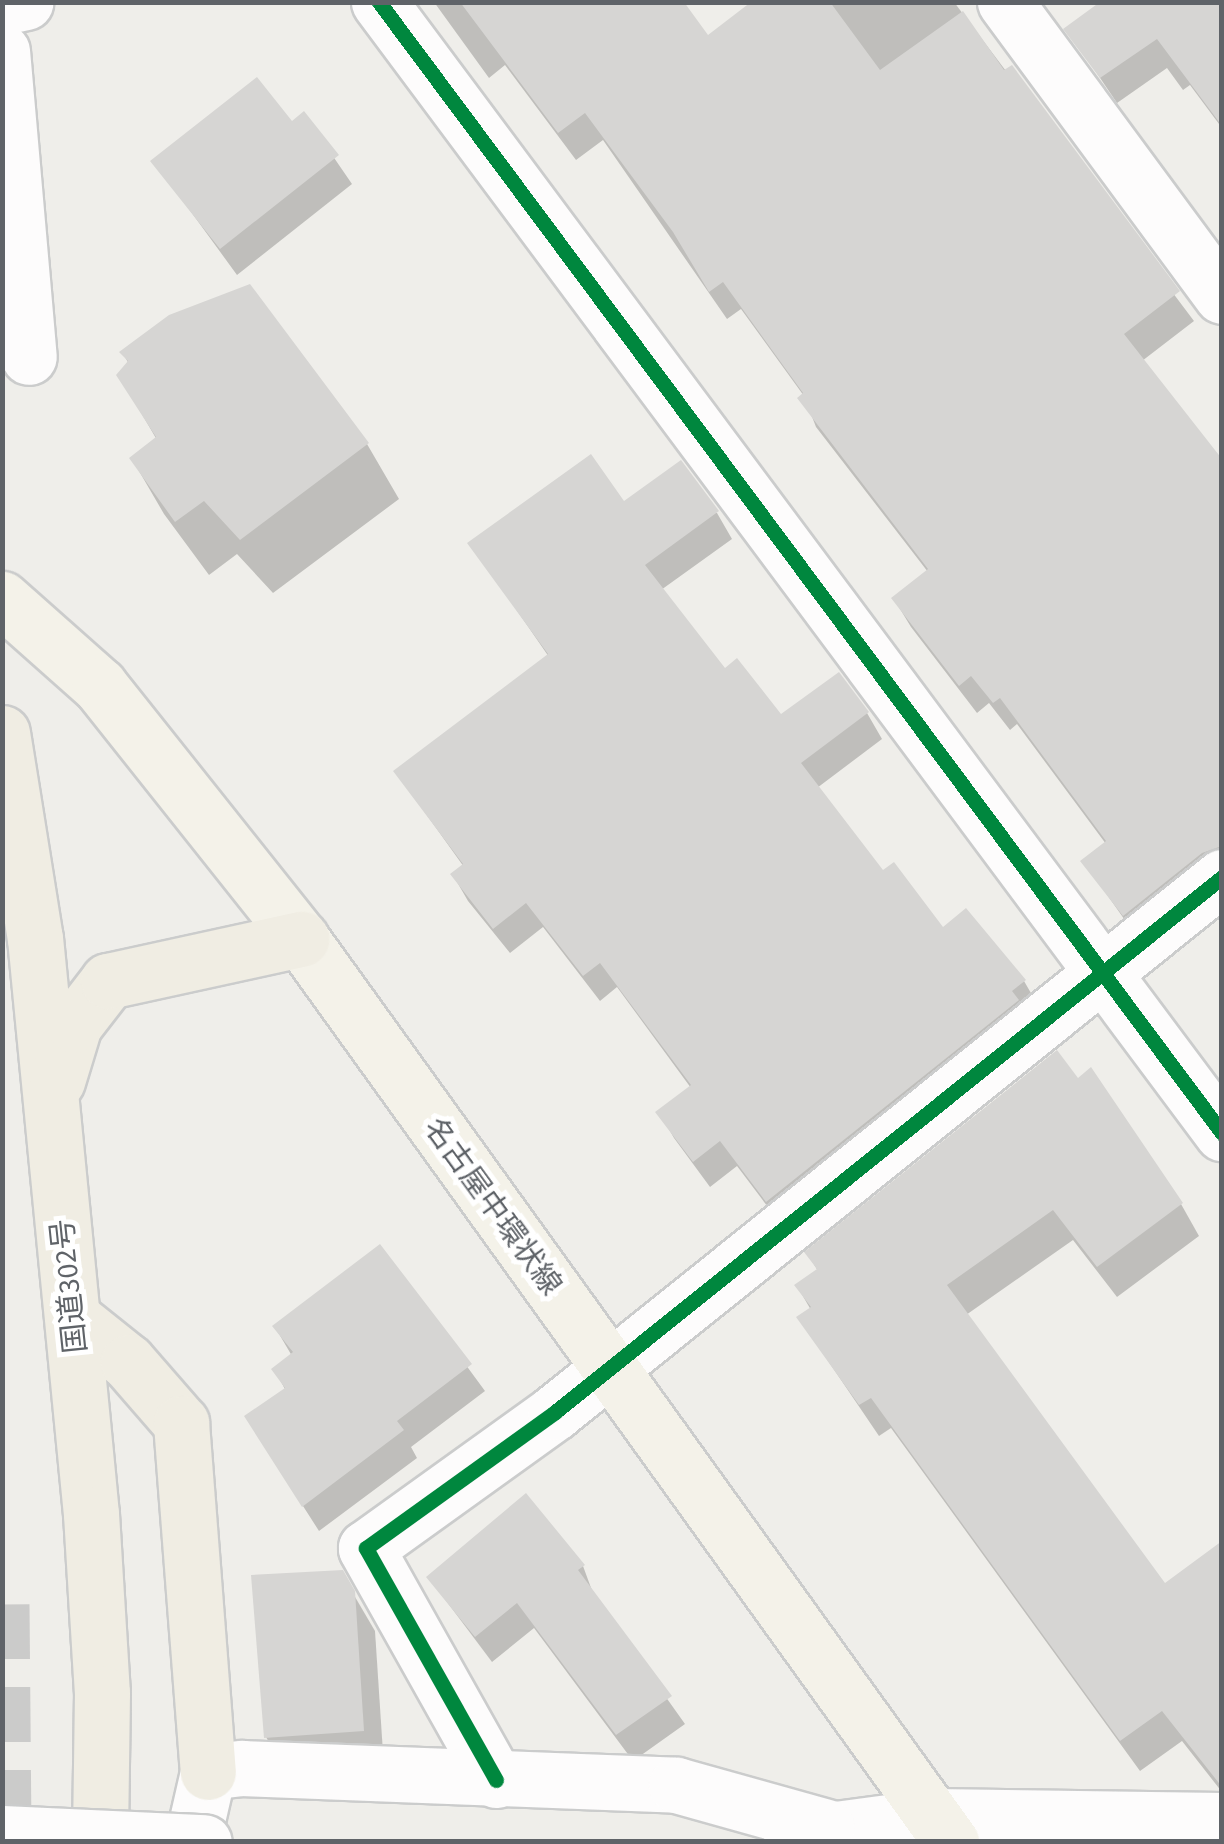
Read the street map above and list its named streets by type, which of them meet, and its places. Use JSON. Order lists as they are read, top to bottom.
{
  "streets": {
    "highway": ["国道302号"],
    "main road": ["名古屋中環状線"]
  }
}
